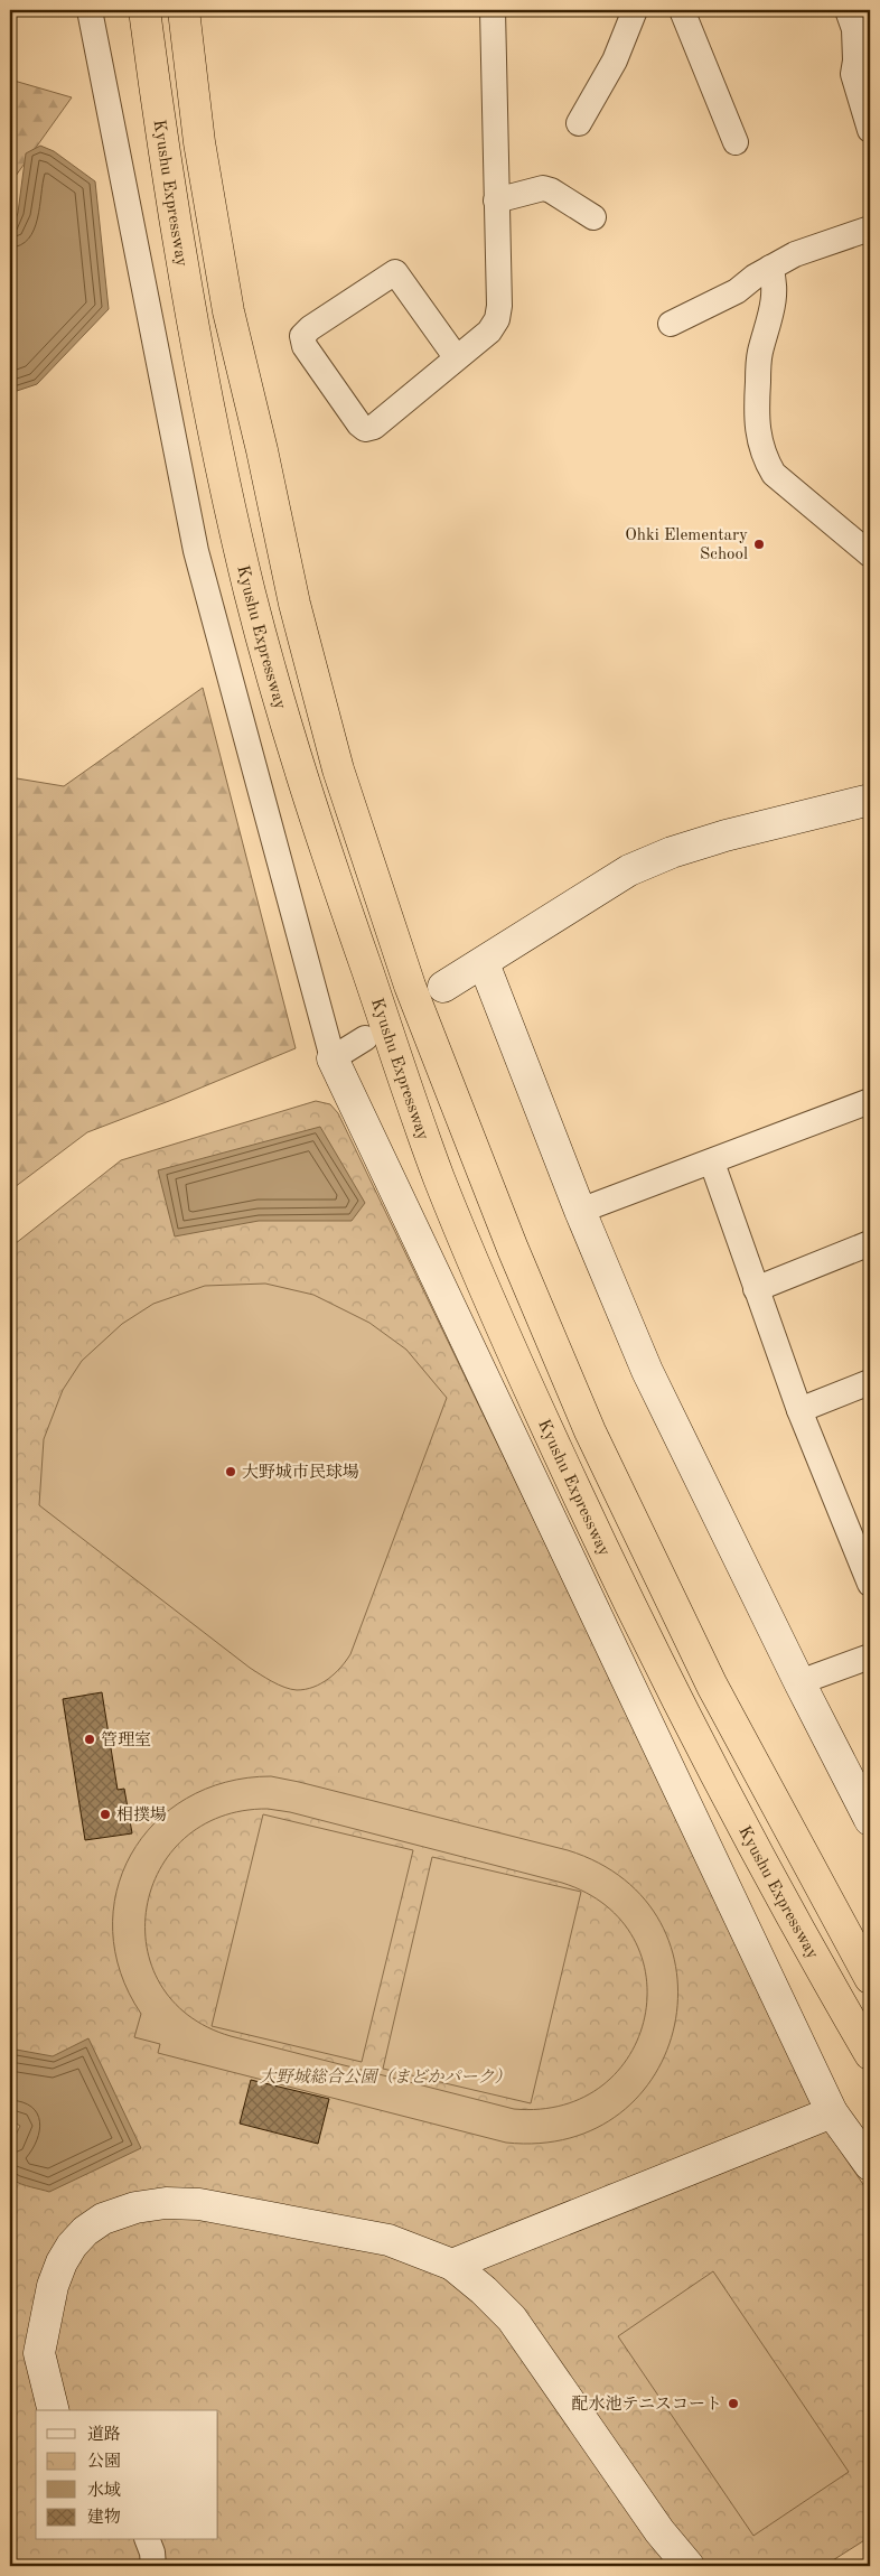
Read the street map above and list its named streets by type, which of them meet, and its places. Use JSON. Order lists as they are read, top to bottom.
{
  "streets": {
    "highway": ["Kyushu Expressway"]
  },
  "parks": ["大野城総合公園（まどかパーク）"],
  "places": [
    "Ohki Elementary School",
    "大野城市民球場",
    "管理室",
    "相撲場",
    "配水池テニスコート"
  ],
  "legend": [
    "道路",
    "公園",
    "水域",
    "建物"
  ]
}
